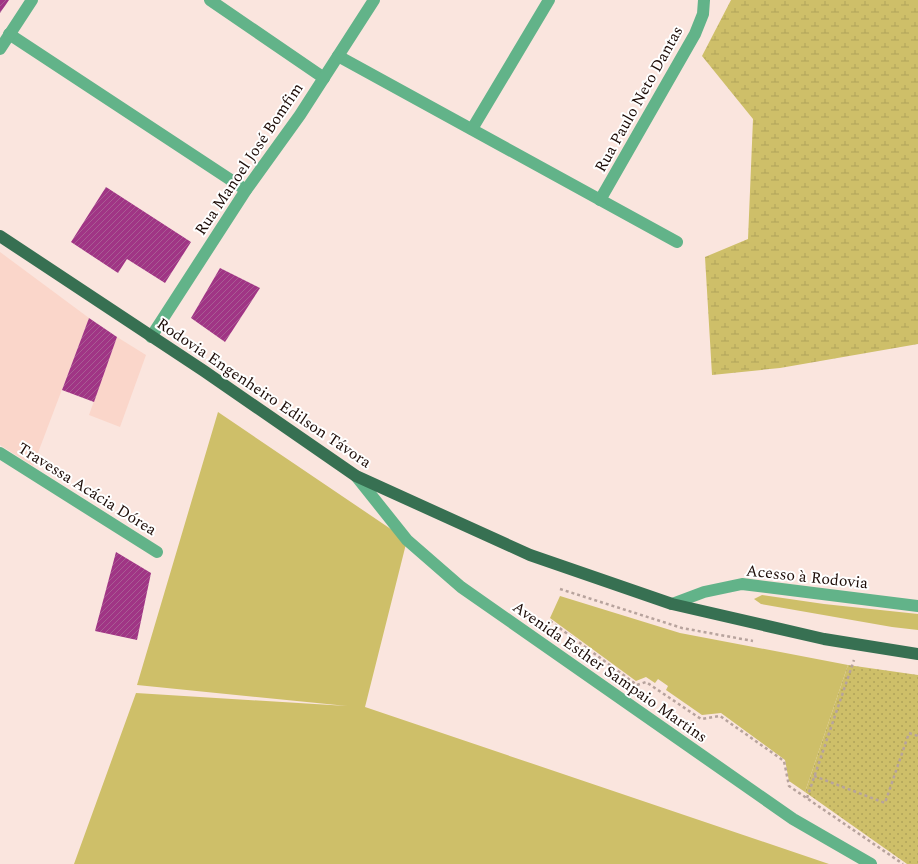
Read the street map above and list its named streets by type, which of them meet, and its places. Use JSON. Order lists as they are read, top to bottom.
{
  "streets": {
    "main road": ["Rodovia Engenheiro Edilson Távora"],
    "street": [
      "Rua Paulo Neto Dantas",
      "Rua Manoel José Bomfim",
      "Travessa Acácia Dórea",
      "Acesso à Rodovia",
      "Avenida Esther Sampaio Martins"
    ]
  },
  "crossings": [
    ["Rua Manoel José Bomfim", "Rodovia Engenheiro Edilson Távora"],
    ["Rodovia Engenheiro Edilson Távora", "Acesso à Rodovia"],
    ["Rodovia Engenheiro Edilson Távora", "Avenida Esther Sampaio Martins"]
  ]
}
